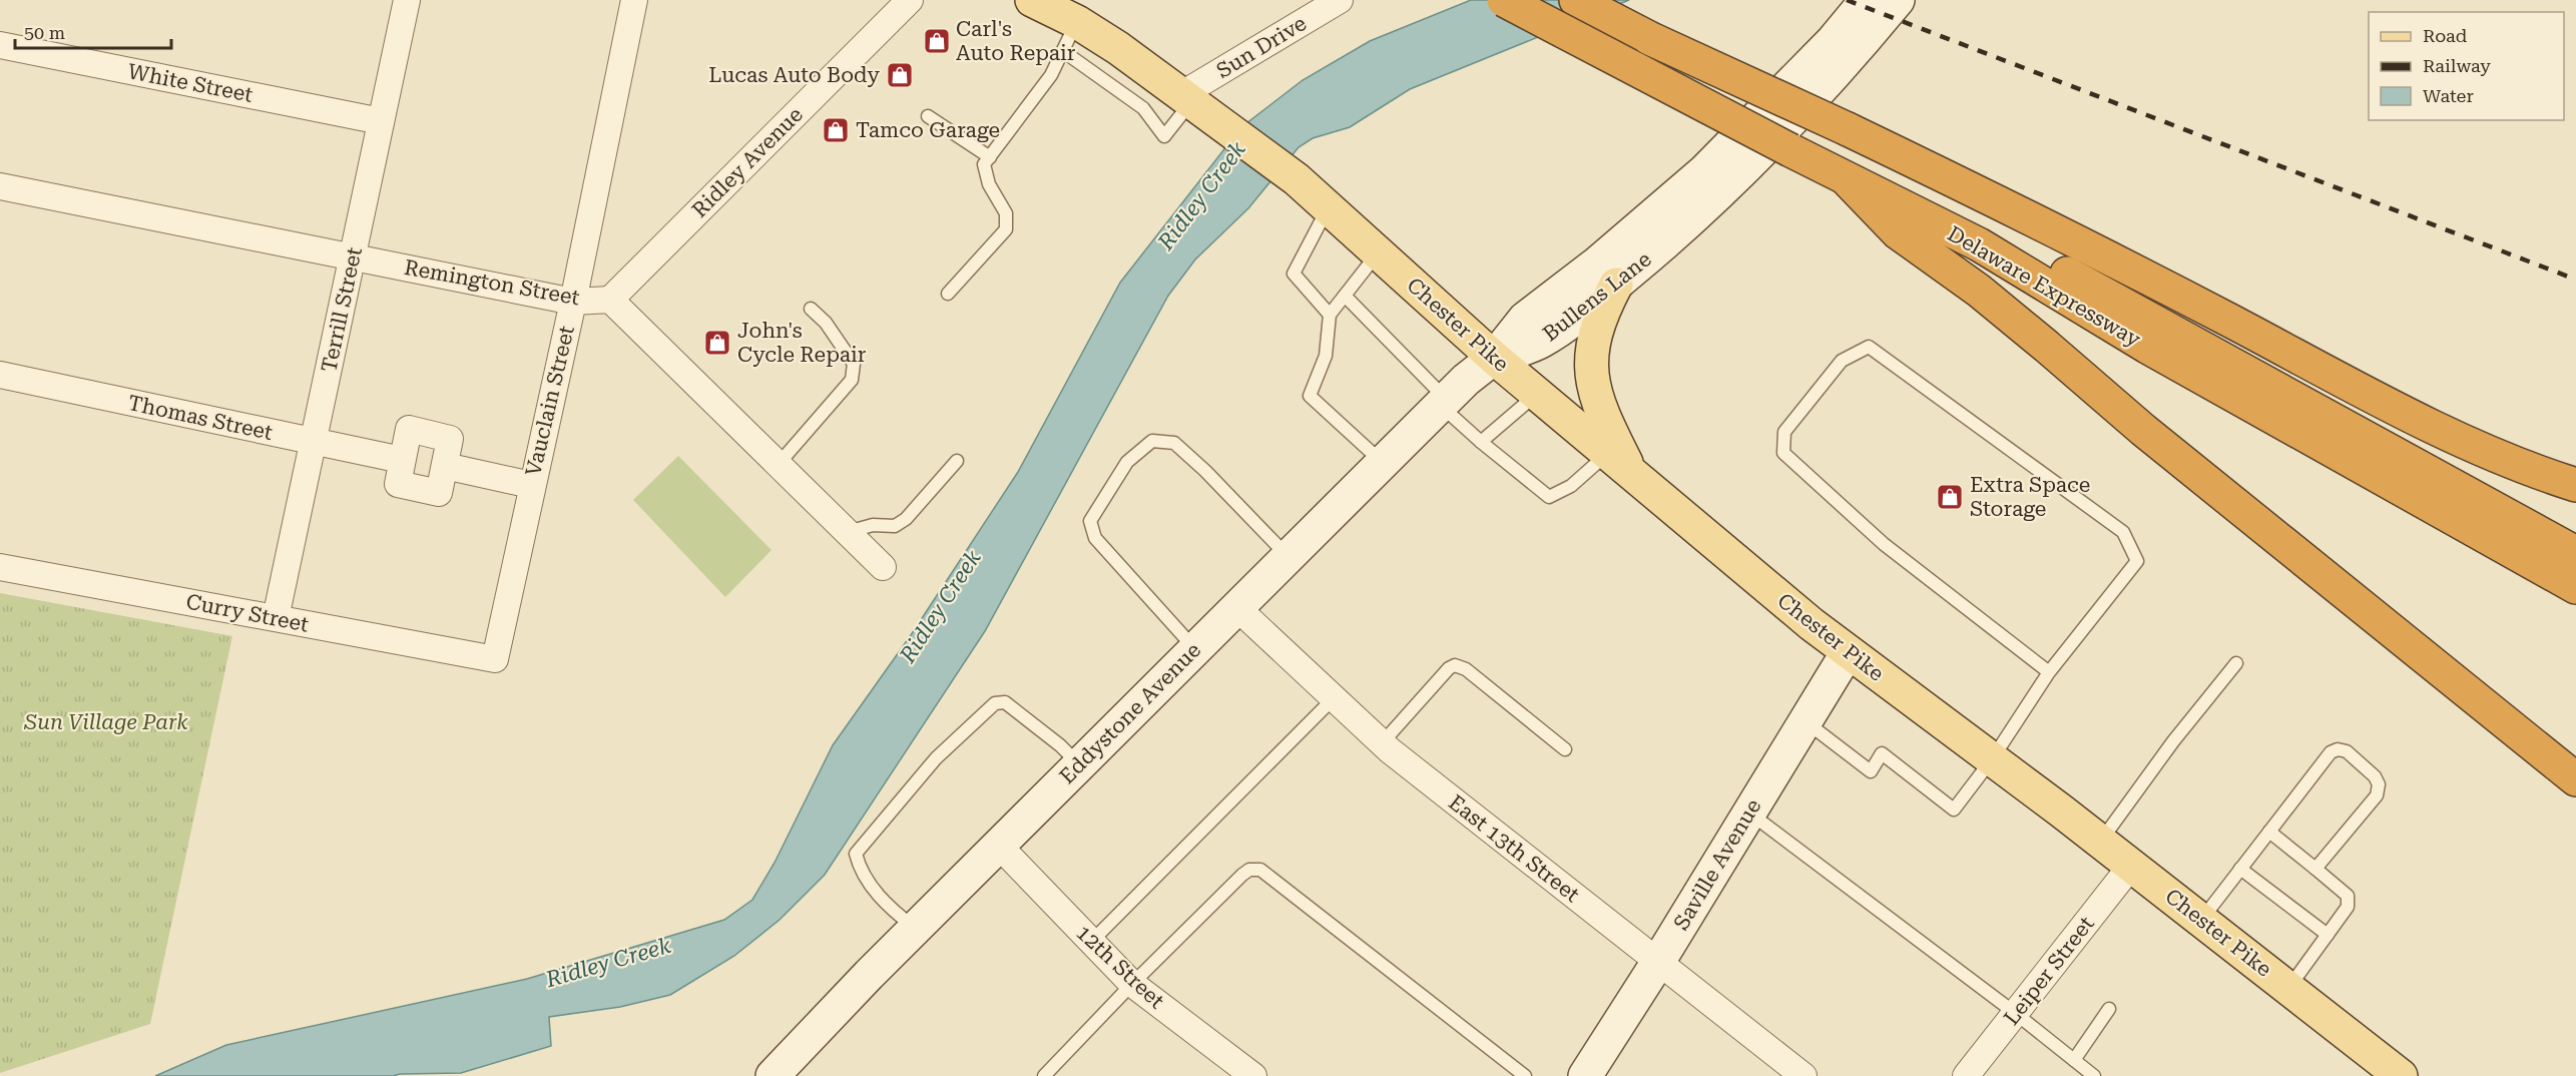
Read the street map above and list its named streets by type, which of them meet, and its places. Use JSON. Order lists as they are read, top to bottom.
{
  "streets": {
    "highway": ["Delaware Expressway"],
    "main road": ["Chester Pike"],
    "street": [
      "Sun Drive",
      "White Street",
      "Ridley Avenue",
      "Remington Street",
      "Bullens Lane",
      "Terrill Street",
      "Vauclain Street",
      "Thomas Street",
      "Curry Street",
      "Eddystone Avenue",
      "East 13th Street",
      "Saville Avenue",
      "12th Street",
      "Leiper Street"
    ]
  },
  "crossings": [
    ["Sun Drive", "Chester Pike"],
    ["White Street", "Terrill Street"],
    ["Ridley Avenue", "Remington Street"],
    ["Remington Street", "Terrill Street"],
    ["Remington Street", "Vauclain Street"],
    ["Bullens Lane", "Chester Pike"],
    ["Bullens Lane", "Eddystone Avenue"],
    ["Terrill Street", "Thomas Street"],
    ["Terrill Street", "Curry Street"],
    ["Chester Pike", "Eddystone Avenue"],
    ["Chester Pike", "Saville Avenue"],
    ["Chester Pike", "Leiper Street"],
    ["Vauclain Street", "Curry Street"],
    ["Eddystone Avenue", "East 13th Street"],
    ["Eddystone Avenue", "12th Street"],
    ["East 13th Street", "Saville Avenue"]
  ],
  "water": ["Ridley Creek"],
  "parks": ["Sun Village Park"],
  "places": {
    "shop": [
      "Carl's Auto Repair",
      "Lucas Auto Body",
      "Tamco Garage",
      "John's Cycle Repair",
      "Extra Space Storage"
    ]
  },
  "legend": ["Road", "Railway", "Water"],
  "scale_bar": "50 m"
}
